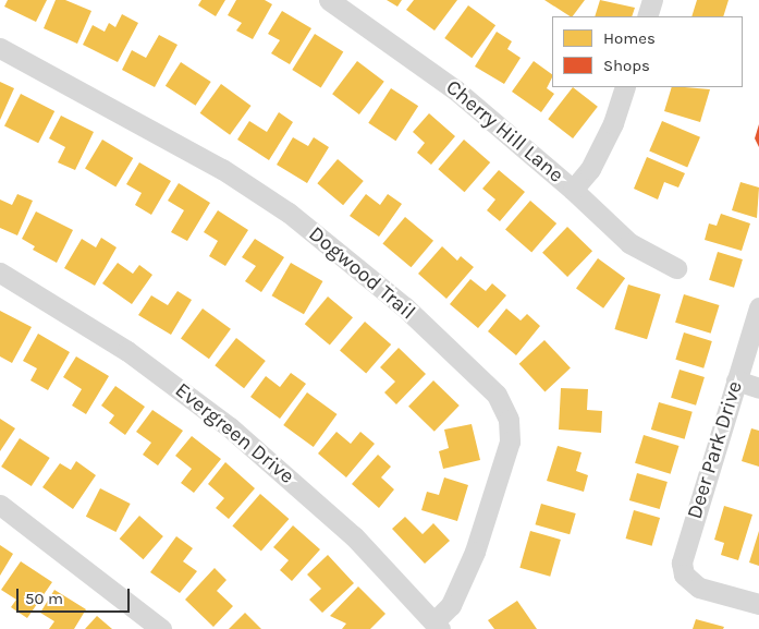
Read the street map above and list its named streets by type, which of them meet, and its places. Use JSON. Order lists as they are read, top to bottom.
{
  "streets": {
    "street": [
      "Cherry Hill Lane",
      "Dogwood Trail",
      "Evergreen Drive",
      "Deer Park Drive"
    ]
  },
  "crossings": [
    ["Dogwood Trail", "Evergreen Drive"]
  ],
  "legend": ["Homes", "Shops"],
  "scale_bar": "50 m"
}
